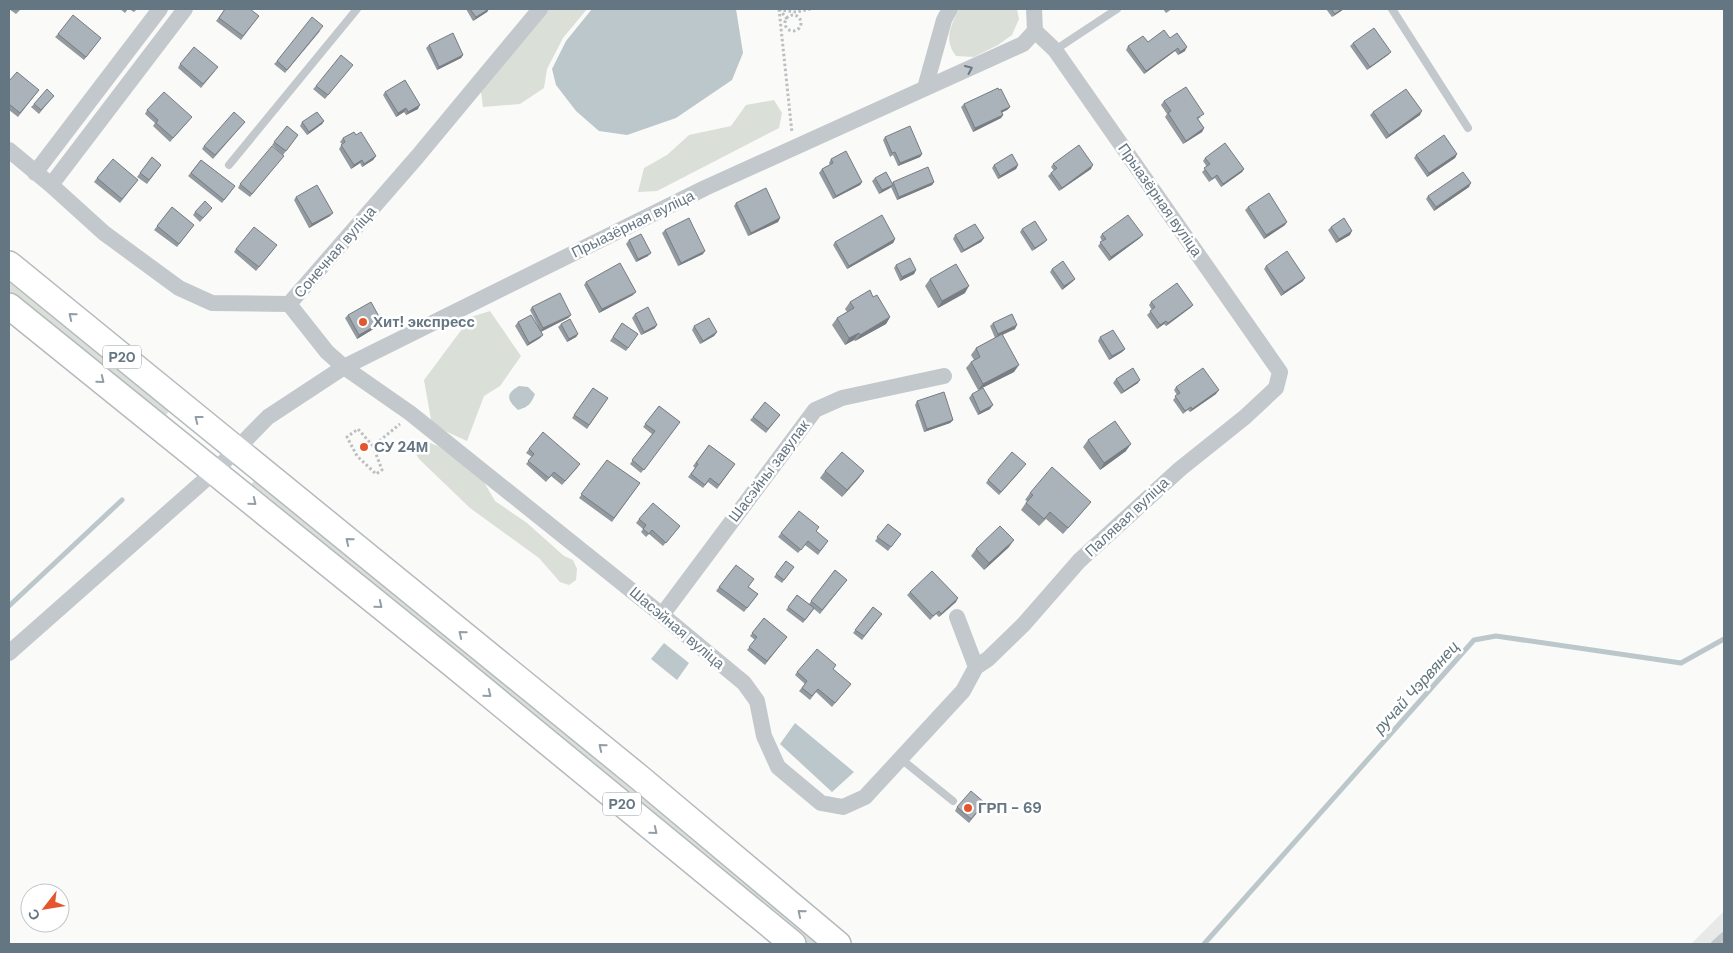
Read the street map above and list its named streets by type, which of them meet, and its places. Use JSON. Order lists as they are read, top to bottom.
{
  "streets": {
    "main road": ["Р20"],
    "street": [
      "Прыазёрная вуліца",
      "Сонечная вуліца",
      "Шасэйны завулак",
      "Палявая вуліца",
      "Шасэйная вуліца"
    ]
  },
  "crossings": [
    ["Прыазёрная вуліца", "Р20"],
    ["Прыазёрная вуліца", "Палявая вуліца"],
    ["Прыазёрная вуліца", "Шасэйная вуліца"],
    ["Сонечная вуліца", "Шасэйная вуліца"],
    ["Шасэйны завулак", "Шасэйная вуліца"],
    ["Палявая вуліца", "Шасэйная вуліца"]
  ],
  "water": ["ручай Чэрвянец"],
  "places": ["Хит! экспресс", "СУ 24М", "ГРП - 69"],
  "north": "bottom left"
}
